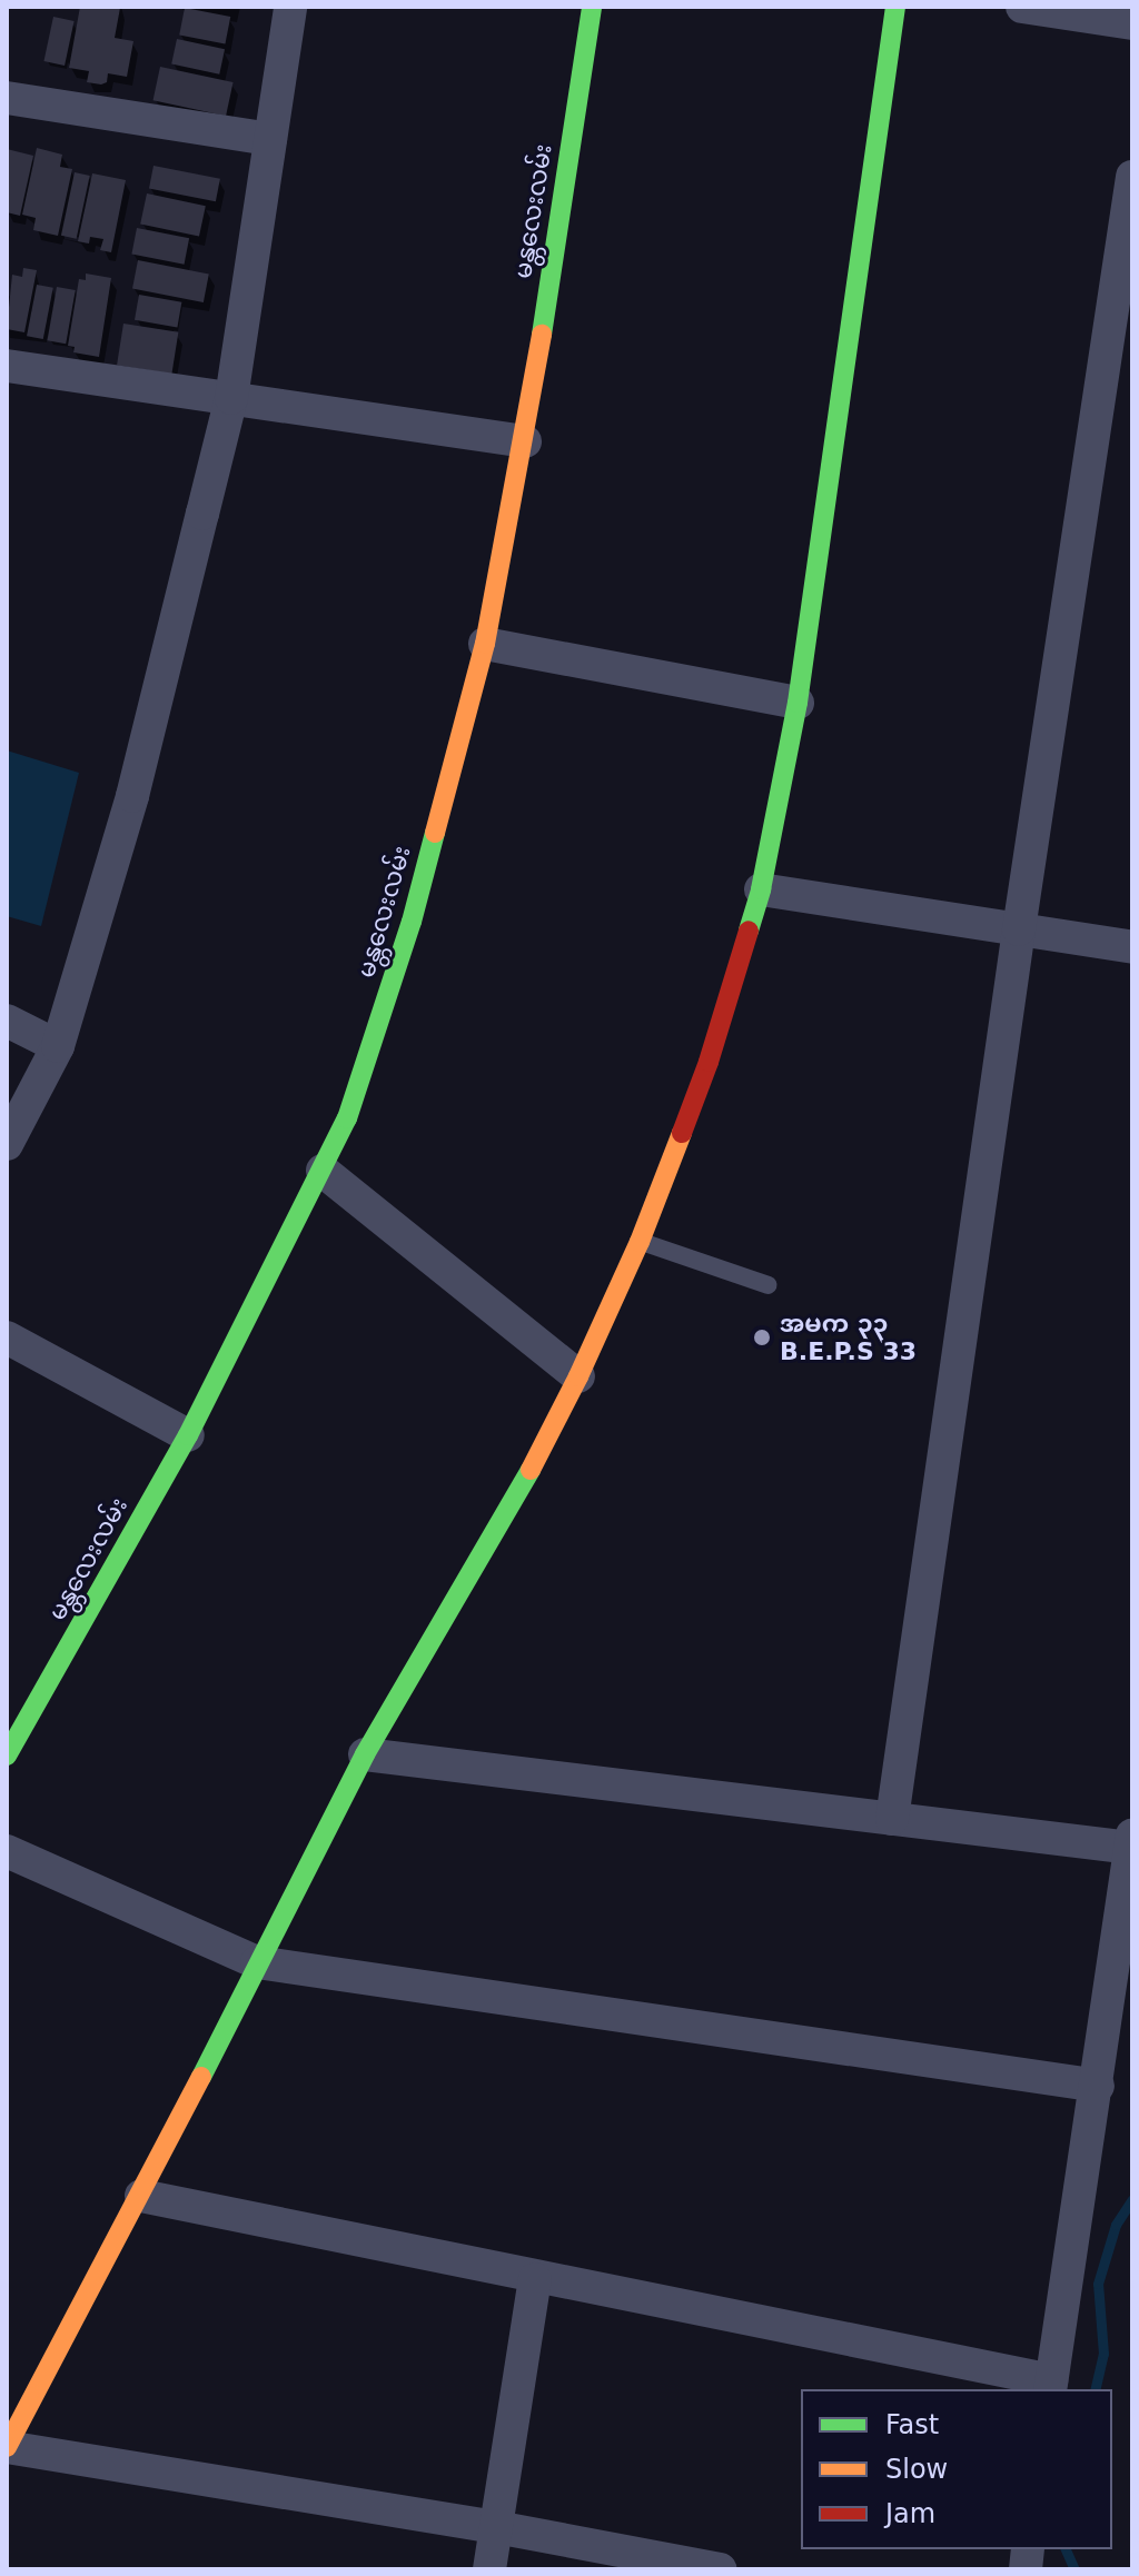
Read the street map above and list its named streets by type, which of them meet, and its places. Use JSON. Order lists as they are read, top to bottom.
{
  "streets": {
    "street": ["မန္တလေးလမ်း"]
  },
  "places": ["အမက ၃၃ B.E.P.S 33"],
  "legend": ["Fast", "Slow", "Jam"]
}
